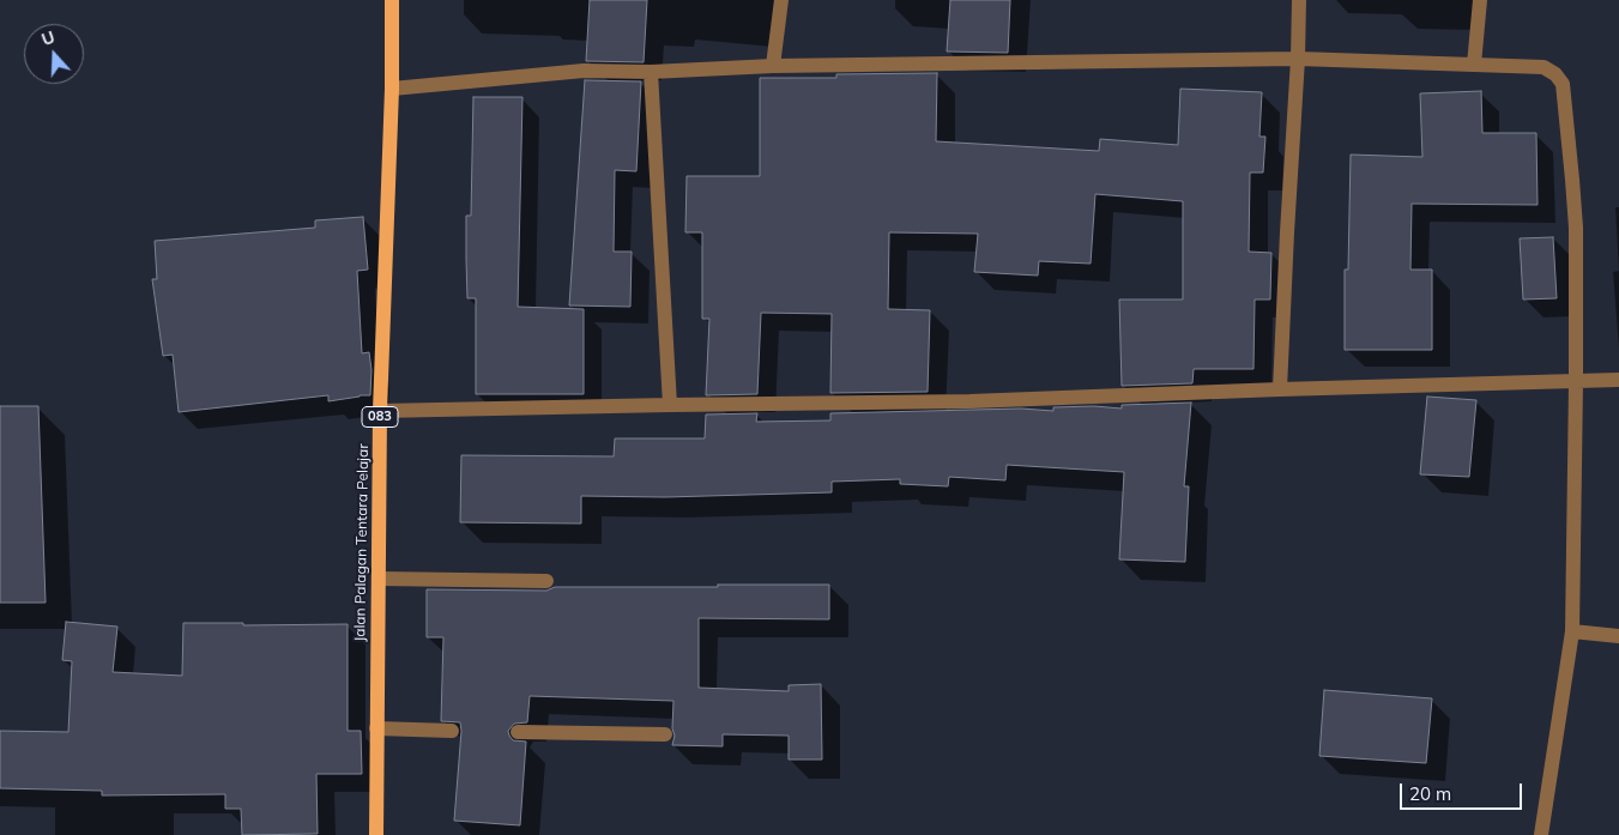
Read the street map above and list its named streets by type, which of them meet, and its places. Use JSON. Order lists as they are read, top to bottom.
{
  "streets": {
    "main road": ["083", "Jalan Palagan Tentara Pelajar"]
  },
  "scale_bar": "20 m",
  "north": "top"
}
